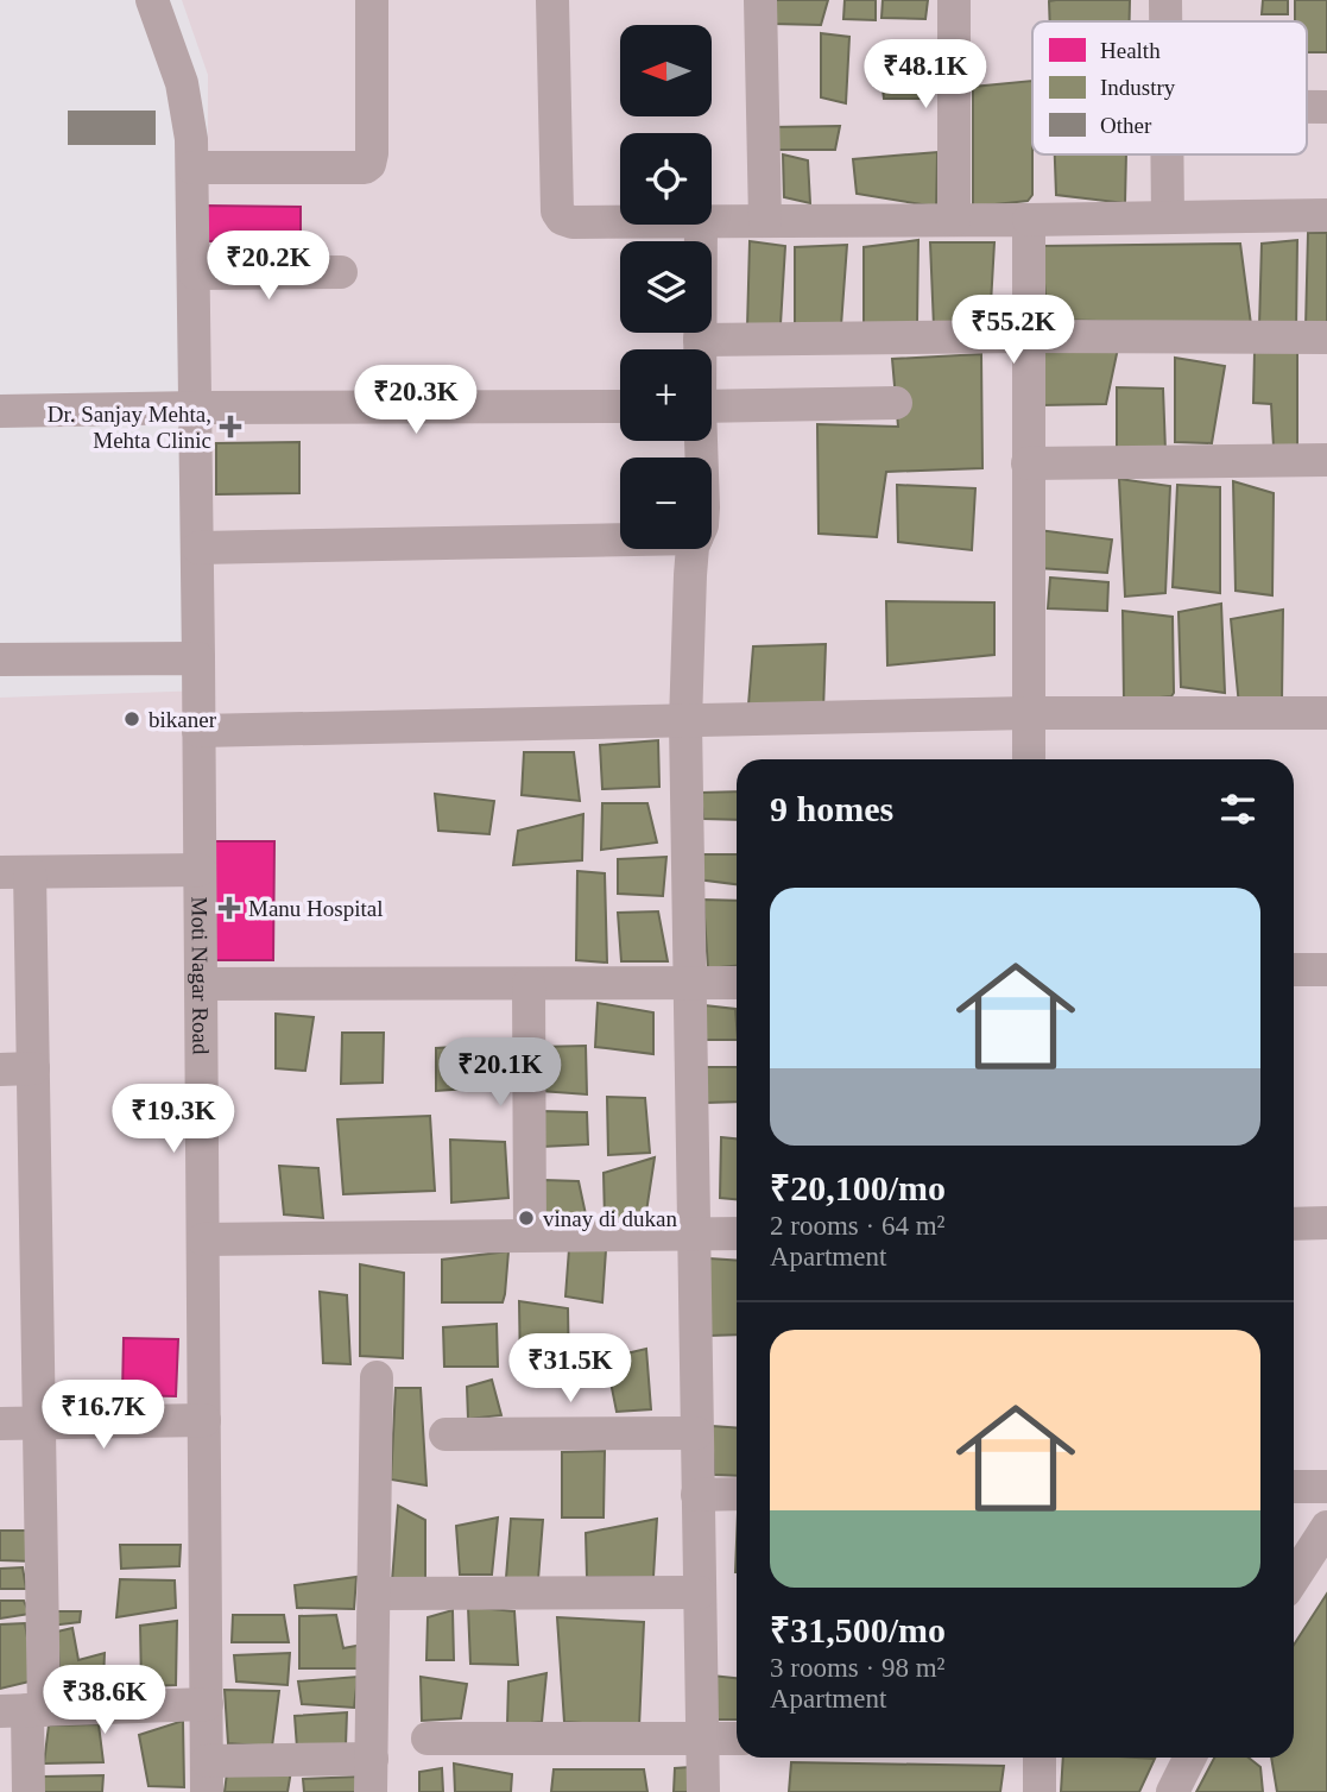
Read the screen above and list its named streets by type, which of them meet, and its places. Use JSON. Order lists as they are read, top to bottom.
{
  "streets": {
    "street": ["Moti Nagar Road"]
  },
  "places": {
    "health": ["Dr. Sanjay Mehta, Mehta Clinic", "Manu Hospital"],
    "other": ["bikaner", "vinay di dukan"]
  },
  "legend": ["Health", "Industry", "Other"],
  "north": "left",
  "page": {
    "map_buttons": ["+", "−"],
    "price": [
      "₹48.1K",
      "₹20.2K",
      "₹55.2K",
      "₹20.3K",
      "₹20.1K",
      "₹19.3K",
      "₹31.5K",
      "₹16.7K",
      "₹38.6K"
    ],
    "heading": "9 homes",
    "list": [
      {
        "name": "₹20,100/mo",
        "note": "2 rooms · 64 m² · Apartment"
      },
      {
        "name": "₹31,500/mo",
        "note": "3 rooms · 98 m² · Apartment"
      }
    ]
  }
}
